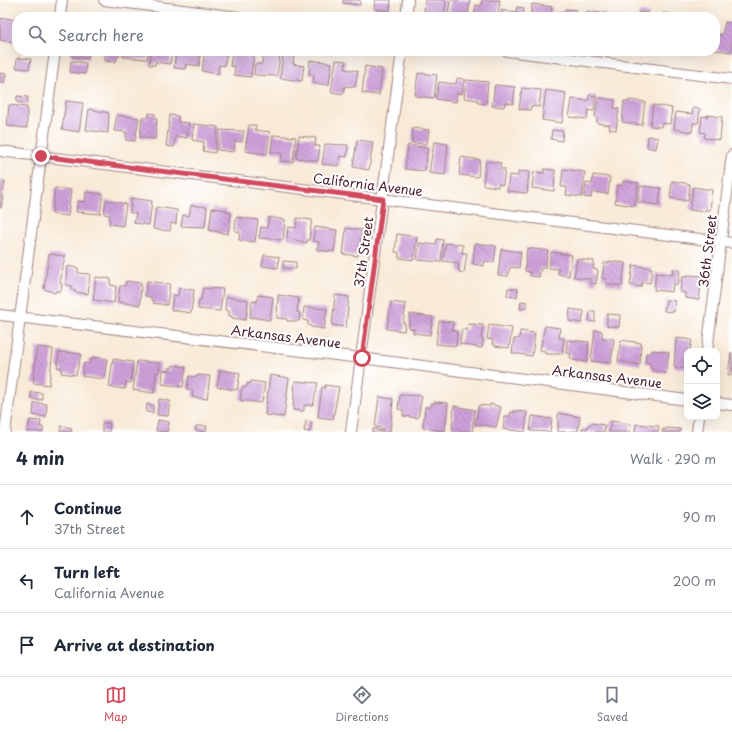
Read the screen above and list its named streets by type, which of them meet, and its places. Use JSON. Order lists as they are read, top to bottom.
{
  "streets": {
    "street": [
      "California Avenue",
      "36th Street",
      "37th Street",
      "Arkansas Avenue"
    ]
  },
  "crossings": [
    ["California Avenue", "36th Street"],
    ["California Avenue", "37th Street"],
    ["37th Street", "Arkansas Avenue"]
  ],
  "page": {
    "search": "Search here",
    "heading": ["4 min", "Walk · 290 m"],
    "list": [
      ["Continue", "37th Street", "90 m"],
      ["Turn left", "California Avenue", "200 m"],
      "Arrive at destination"
    ],
    "nav": ["Map", "Directions", "Saved"]
  }
}
